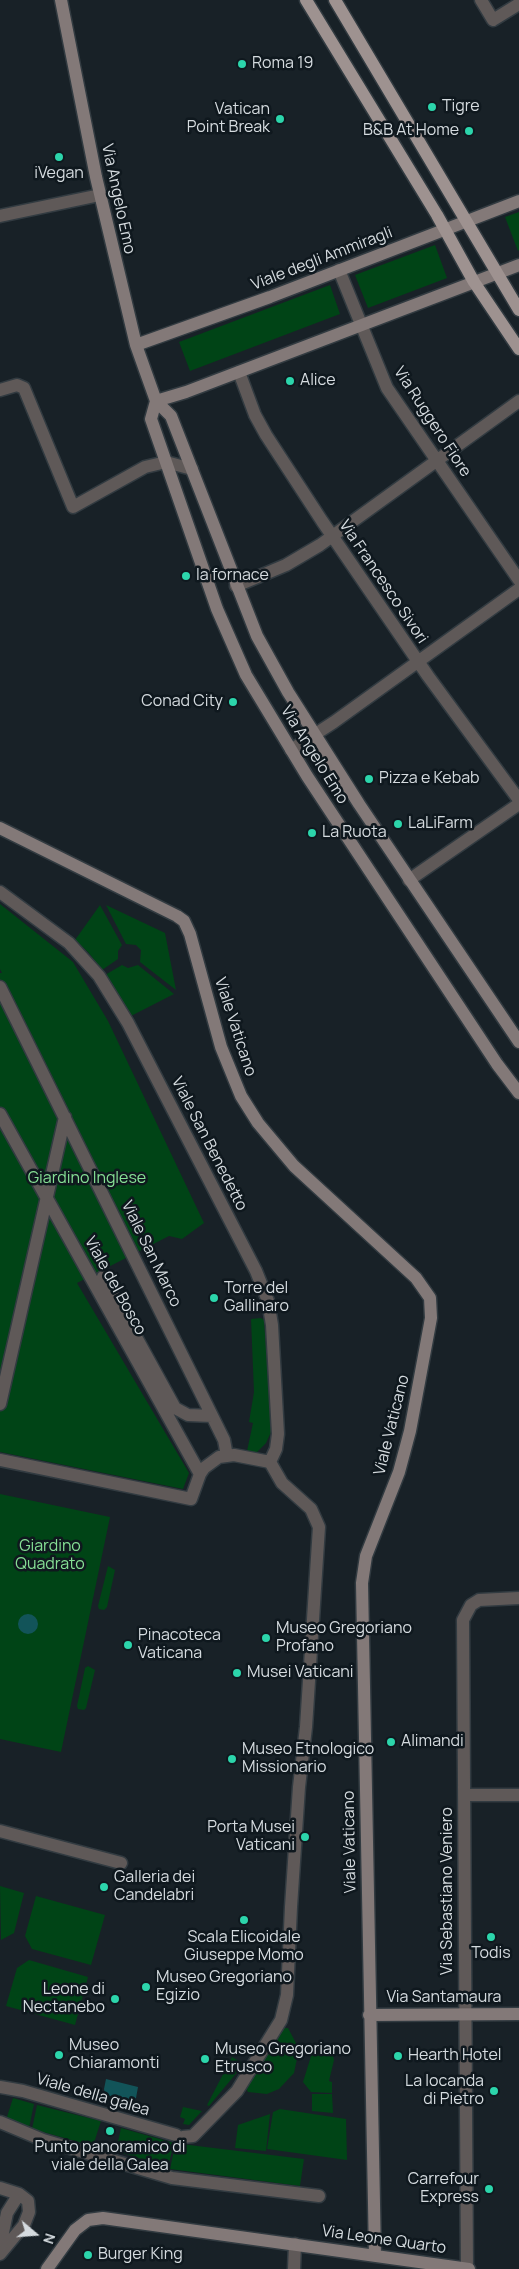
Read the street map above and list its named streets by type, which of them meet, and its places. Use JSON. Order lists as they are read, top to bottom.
{
  "streets": {
    "main road": [
      "Via Angelo Emo",
      "Viale degli Ammiragli",
      "Viale Vaticano",
      "Via Santamaura",
      "Via Leone Quarto"
    ],
    "street": [
      "Via Ruggero Fiore",
      "Via Francesco Sivori",
      "Viale San Benedetto",
      "Viale San Marco",
      "Viale del Bosco",
      "Via Sebastiano Veniero",
      "Viale della galea"
    ]
  },
  "crossings": [
    ["Via Angelo Emo", "Viale degli Ammiragli"],
    ["Viale degli Ammiragli", "Via Ruggero Fiore"],
    ["Viale Vaticano", "Via Santamaura"],
    ["Viale Vaticano", "Via Leone Quarto"],
    ["Viale San Benedetto", "Viale della galea"],
    ["Via Sebastiano Veniero", "Via Santamaura"],
    ["Via Sebastiano Veniero", "Via Leone Quarto"]
  ],
  "parks": ["Giardino Inglese", "Giardino Quadrato"],
  "places": [
    "Roma 19",
    "Tigre",
    "Vatican Point Break",
    "B&B At Home",
    "iVegan",
    "Alice",
    "la fornace",
    "Conad City",
    "Pizza e Kebab",
    "LaLiFarm",
    "La Ruota",
    "Torre del Gallinaro",
    "Museo Gregoriano Profano",
    "Pinacoteca Vaticana",
    "Musei Vaticani",
    "Alimandi",
    "Museo Etnologico Missionario",
    "Porta Musei Vaticani",
    "Galleria dei Candelabri",
    "Scala Elicoidale Giuseppe Momo",
    "Todis",
    "Museo Gregoriano Egizio",
    "Leone di Nectanebo",
    "Museo Chiaramonti",
    "Hearth Hotel",
    "Museo Gregoriano Etrusco",
    "La locanda di Pietro",
    "Punto panoramico di viale della Galea",
    "Carrefour Express",
    "Burger King"
  ],
  "north": "right"
}
